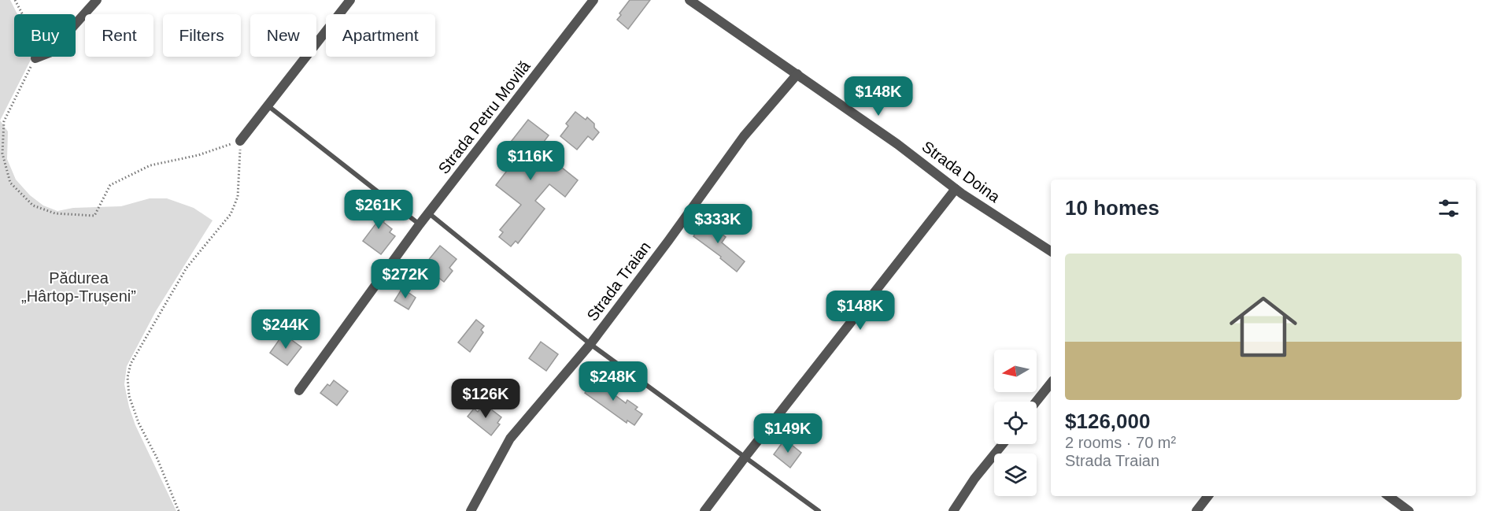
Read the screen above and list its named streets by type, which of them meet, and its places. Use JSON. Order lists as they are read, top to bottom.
{
  "streets": {
    "street": ["Strada Petru Movilă", "Strada Doina", "Strada Traian"]
  },
  "crossings": [
    ["Strada Doina", "Strada Traian"]
  ],
  "parks": ["Pădurea „Hârtop-Trușeni”"],
  "north": "left",
  "page": {
    "chip": [
      "Buy",
      "Rent",
      "Filters",
      "New",
      "Apartment"
    ],
    "price": [
      "$148K",
      "$116K",
      "$261K",
      "$333K",
      "$272K",
      "$148K",
      "$244K",
      "$248K",
      "$126K",
      "$149K"
    ],
    "heading": "10 homes",
    "list": [
      {
        "name": "$126,000",
        "note": "2 rooms · 70 m² · Strada Traian"
      }
    ]
  }
}
